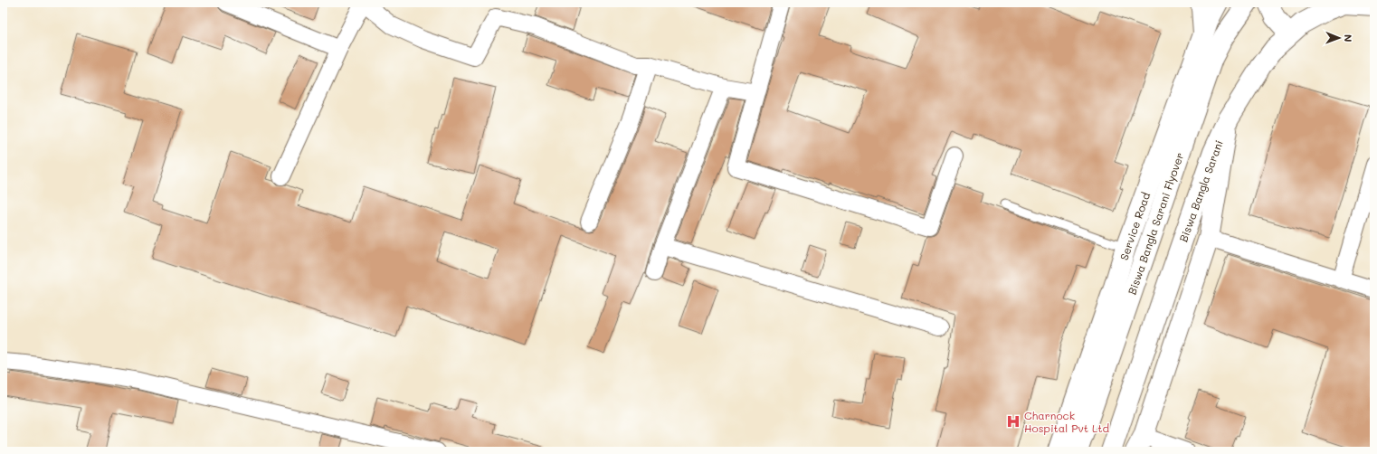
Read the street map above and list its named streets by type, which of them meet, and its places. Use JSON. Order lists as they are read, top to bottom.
{
  "streets": {
    "main road": ["Biswa Bangla Sarani", "Biswa Bangla Sarani Flyover", "Service Road"]
  },
  "places": {
    "hospital": ["Charnock Hospital Pvt Ltd"]
  },
  "north": "right"
}
